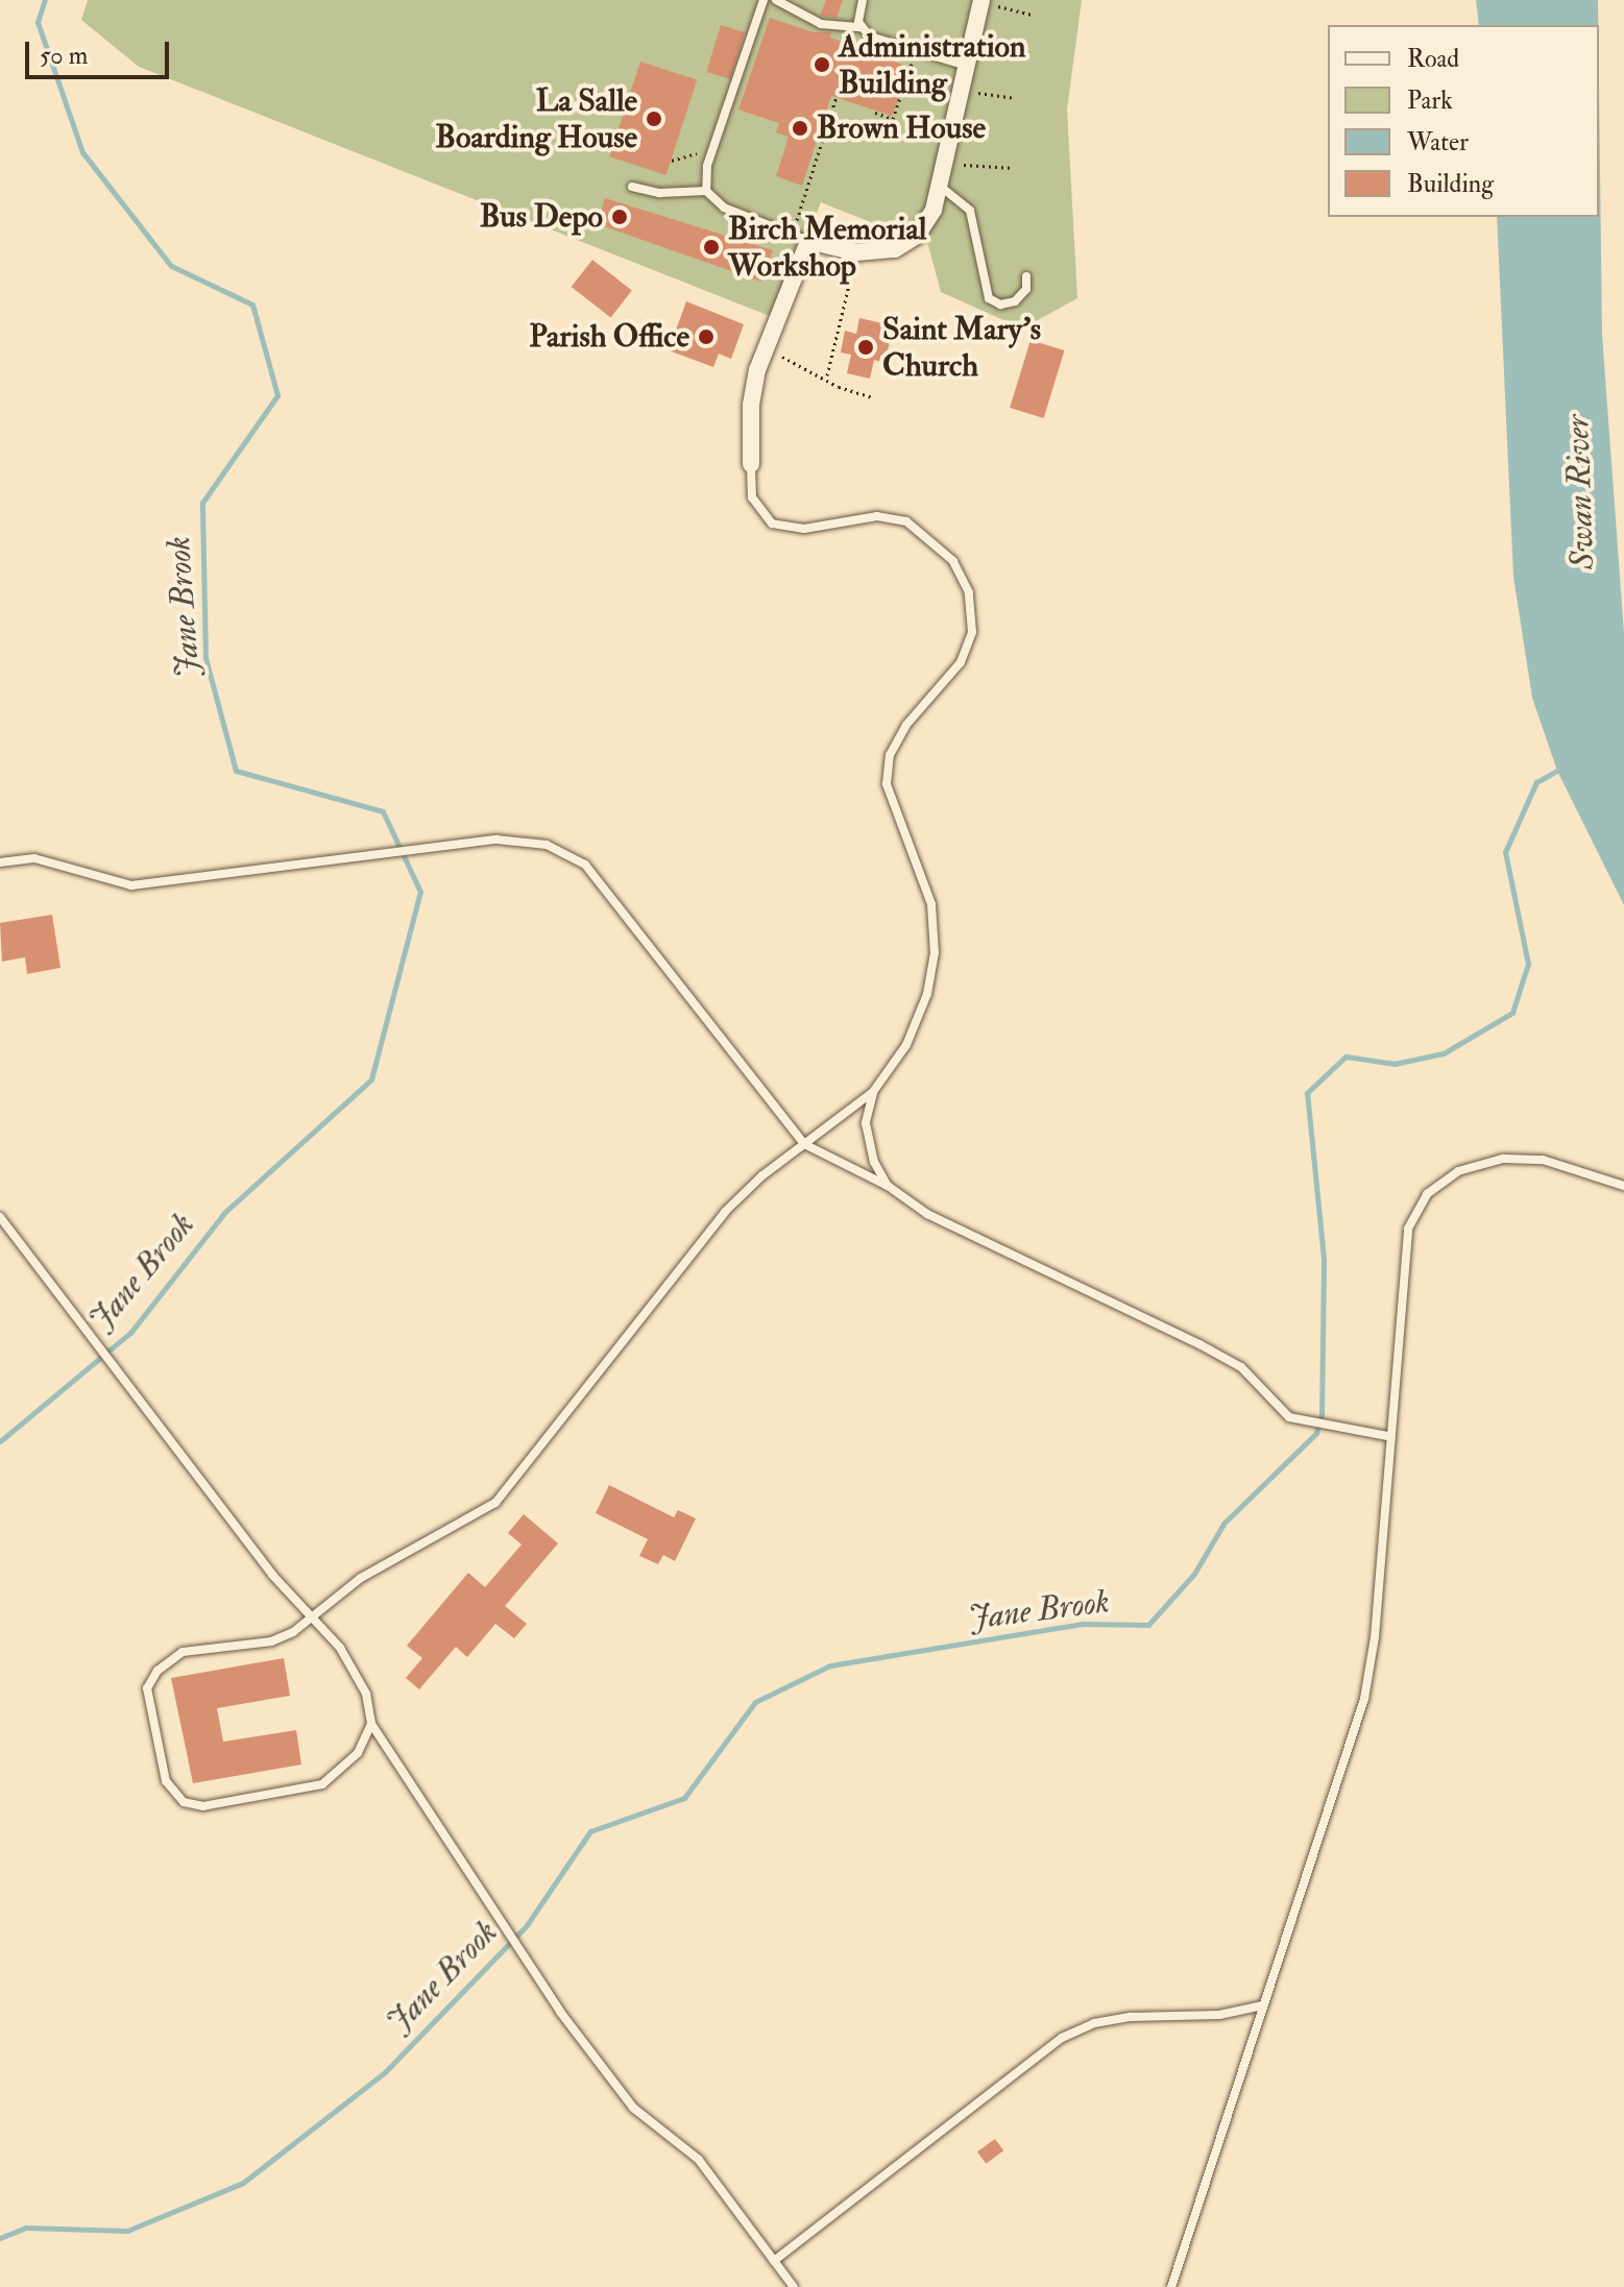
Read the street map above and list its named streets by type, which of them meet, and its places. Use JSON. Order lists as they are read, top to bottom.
{
  "water": ["Swan River", "Jane Brook"],
  "places": [
    "Administration Building",
    "La Salle Boarding House",
    "Brown House",
    "Bus Depo",
    "Birch Memorial Workshop",
    "Parish Office",
    "Saint Mary's Church"
  ],
  "legend": [
    "Road",
    "Park",
    "Water",
    "Building"
  ],
  "scale_bar": "50 m"
}
